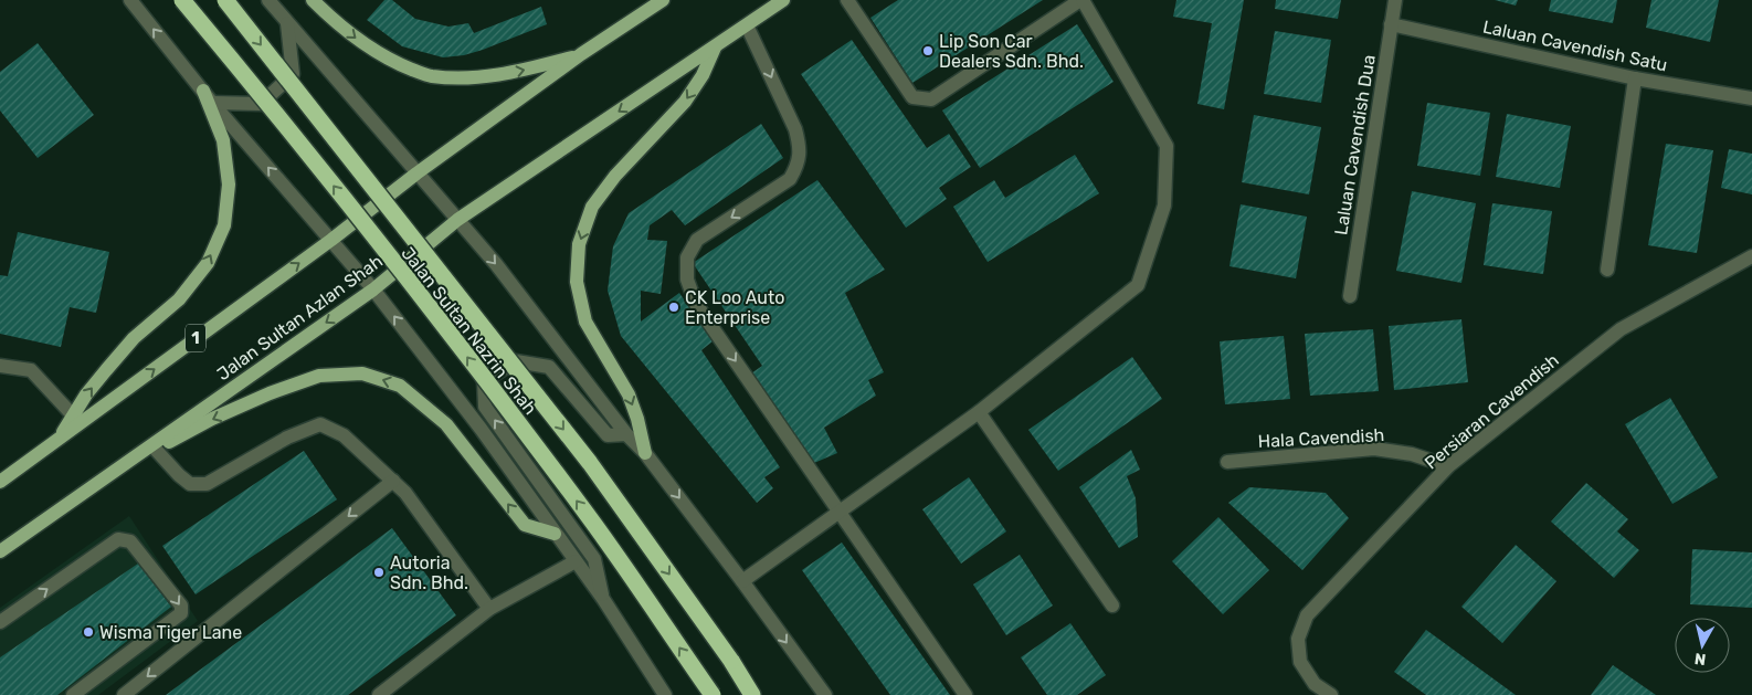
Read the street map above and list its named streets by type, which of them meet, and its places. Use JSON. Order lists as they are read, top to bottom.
{
  "streets": {
    "highway": ["Jalan Sultan Nazrin Shah"],
    "main road": ["Jalan Sultan Azlan Shah", "1"],
    "street": [
      "Laluan Cavendish Satu",
      "Laluan Cavendish Dua",
      "Persiaran Cavendish",
      "Hala Cavendish"
    ]
  },
  "crossings": [
    ["Laluan Cavendish Satu", "Laluan Cavendish Dua"],
    ["Persiaran Cavendish", "Hala Cavendish"]
  ],
  "places": [
    "Lip Son Car Dealers Sdn. Bhd.",
    "CK Loo Auto Enterprise",
    "Autoria Sdn. Bhd.",
    "Wisma Tiger Lane"
  ],
  "north": "bottom"
}
